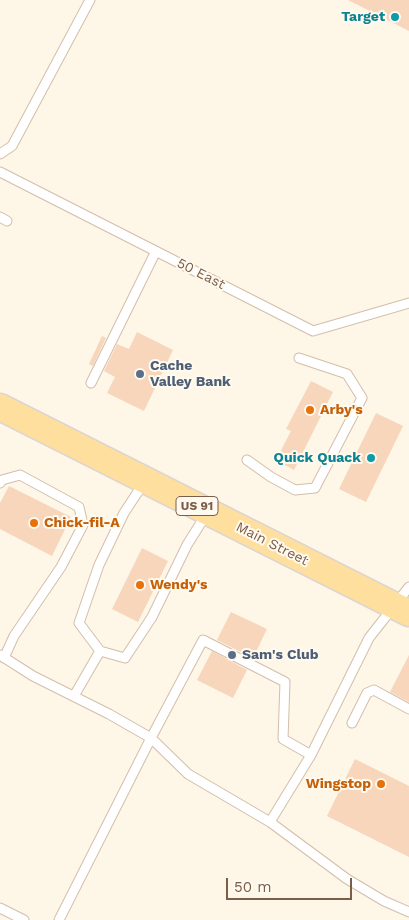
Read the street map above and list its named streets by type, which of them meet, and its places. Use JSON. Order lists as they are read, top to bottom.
{
  "streets": {
    "main road": ["US 91", "Main Street"],
    "lane": ["50 East"]
  },
  "places": [
    "Target",
    "Cache Valley Bank",
    "Arby's",
    "Quick Quack",
    "Chick-fil-A",
    "Wendy's",
    "Sam's Club",
    "Wingstop"
  ],
  "scale_bar": "50 m"
}
